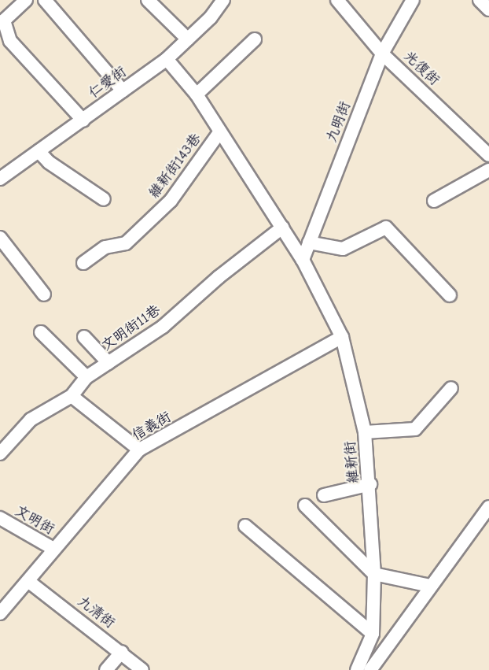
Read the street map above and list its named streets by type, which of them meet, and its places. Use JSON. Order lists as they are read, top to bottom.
{
  "streets": {
    "street": [
      "光復街",
      "仁愛街",
      "九明街",
      "維新街143巷",
      "文明街11巷",
      "信義街",
      "維新街",
      "文明街",
      "九清街"
    ]
  },
  "crossings": [
    ["光復街", "九明街"],
    ["仁愛街", "維新街"],
    ["九明街", "維新街"],
    ["維新街143巷", "維新街"],
    ["文明街11巷", "維新街"],
    ["信義街", "維新街"],
    ["信義街", "文明街"],
    ["信義街", "九清街"]
  ]
}
